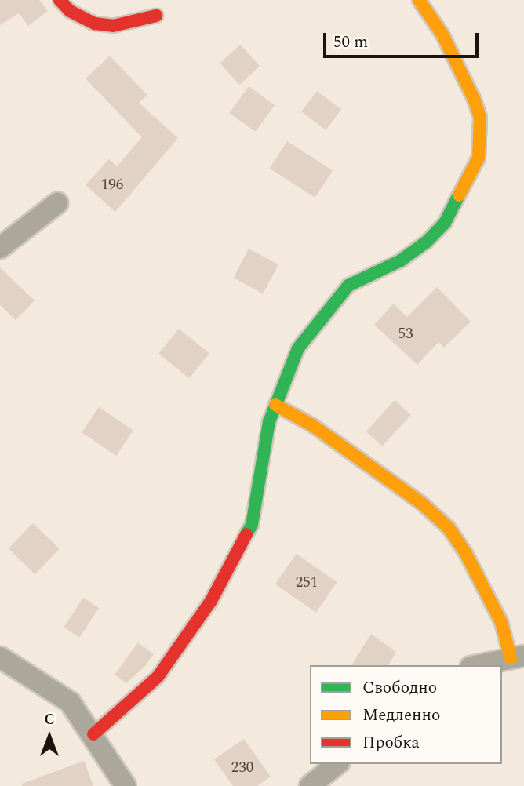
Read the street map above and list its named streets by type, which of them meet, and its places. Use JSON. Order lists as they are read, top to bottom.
{
  "house_numbers": [
    "196",
    "53",
    "251",
    "230"
  ],
  "legend": ["Свободно", "Медленно", "Пробка"],
  "scale_bar": "50 m",
  "north": "top"
}
